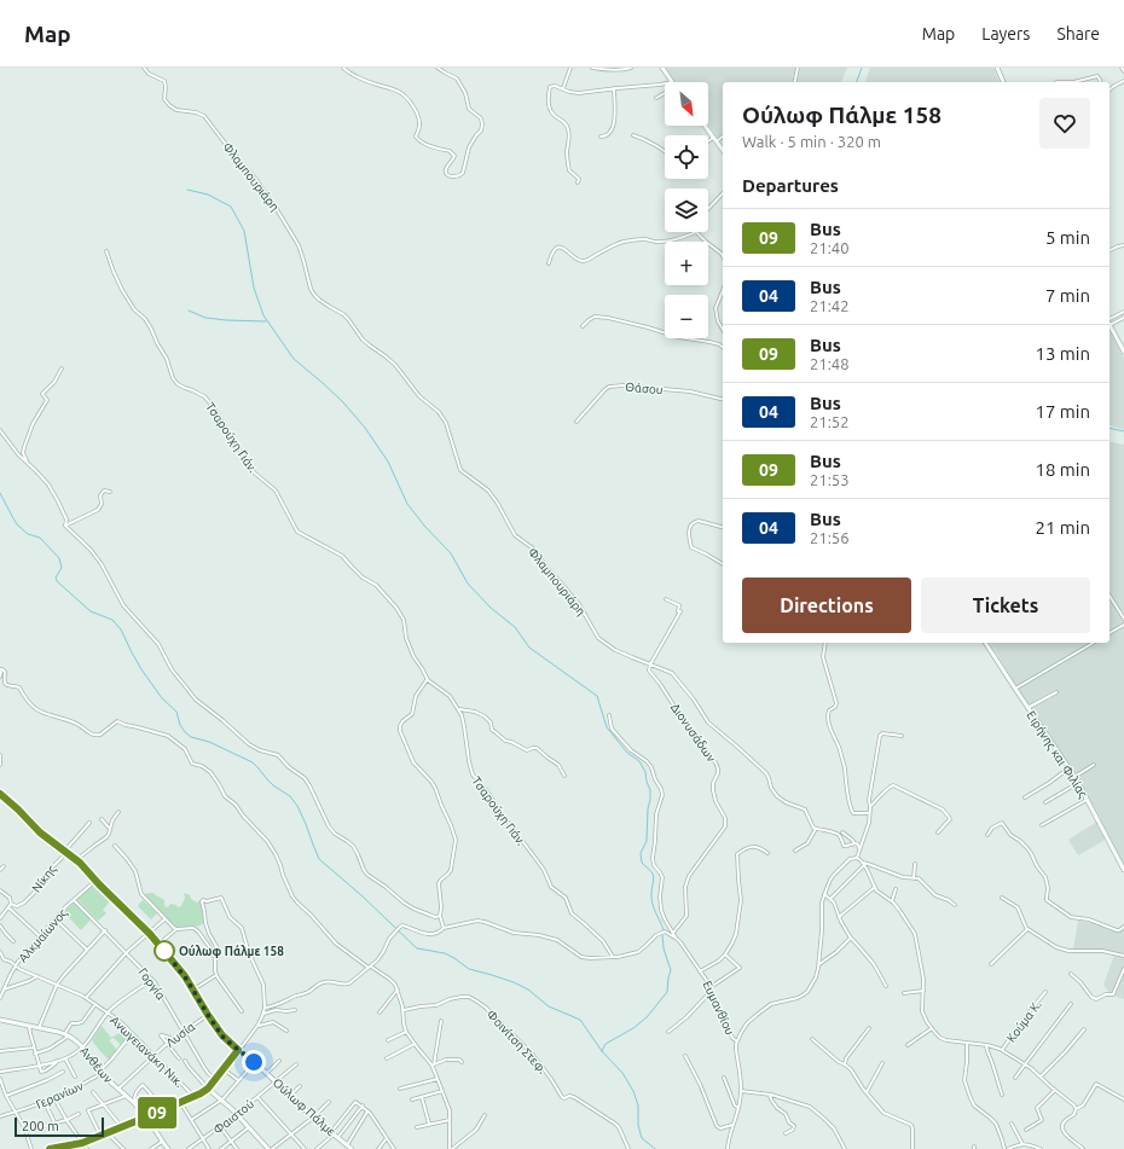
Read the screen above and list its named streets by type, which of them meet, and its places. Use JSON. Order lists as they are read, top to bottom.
{
  "streets": {
    "street": [
      "Φλαμπουριάρη",
      "Θάσου",
      "Τσαρούχη Γιάν.",
      "Διονυσάδων",
      "Ειρήνης και Φιλίας",
      "Νίκης",
      "Αλκμαίωνος",
      "Γοργία",
      "Ευμανθίου",
      "Κούμα Κ.",
      "Λυσία",
      "Φοινίτση Στεφ.",
      "Ανωγειανάκη Νικ.",
      "Ανθέων",
      "Γερανίων",
      "Ούλωφ Πάλμε",
      "Φαιστού"
    ]
  },
  "crossings": [
    ["Φλαμπουριάρη", "Διονυσάδων"],
    ["Διονυσάδων", "Ευμανθίου"],
    ["Νίκης", "Ούλωφ Πάλμε"],
    ["Αλκμαίωνος", "Γοργία"],
    ["Αλκμαίωνος", "Ανωγειανάκη Νικ."],
    ["Αλκμαίωνος", "Ούλωφ Πάλμε"],
    ["Γοργία", "Λυσία"],
    ["Λυσία", "Ανωγειανάκη Νικ."],
    ["Λυσία", "Ανθέων"],
    ["Λυσία", "Ούλωφ Πάλμε"],
    ["Ανωγειανάκη Νικ.", "Γερανίων"],
    ["Ανθέων", "Γερανίων"],
    ["Ούλωφ Πάλμε", "Φαιστού"]
  ],
  "places": ["Ούλωφ Πάλμε 158"],
  "lines": ["bus line 09"],
  "scale_bar": "200 m",
  "north": "bottom right",
  "page": {
    "header": "Map",
    "nav": ["Map", "Layers", "Share"],
    "on_map": "09",
    "map_buttons": ["+", "−"],
    "heading": [
      ["Ούλωφ Πάλμε 158", "Walk · 5 min · 320 m"],
      "Departures"
    ],
    "list": [
      {
        "mark": "09",
        "name": "Bus",
        "note": "21:40",
        "value": "5 min"
      },
      {
        "mark": "04",
        "name": "Bus",
        "note": "21:42",
        "value": "7 min"
      },
      {
        "mark": "09",
        "name": "Bus",
        "note": "21:48",
        "value": "13 min"
      },
      {
        "mark": "04",
        "name": "Bus",
        "note": "21:52",
        "value": "17 min"
      },
      {
        "mark": "09",
        "name": "Bus",
        "note": "21:53",
        "value": "18 min"
      },
      {
        "mark": "04",
        "name": "Bus",
        "note": "21:56",
        "value": "21 min"
      }
    ],
    "buttons": ["Directions", "Tickets"],
    "scale": "200 m"
  }
}
